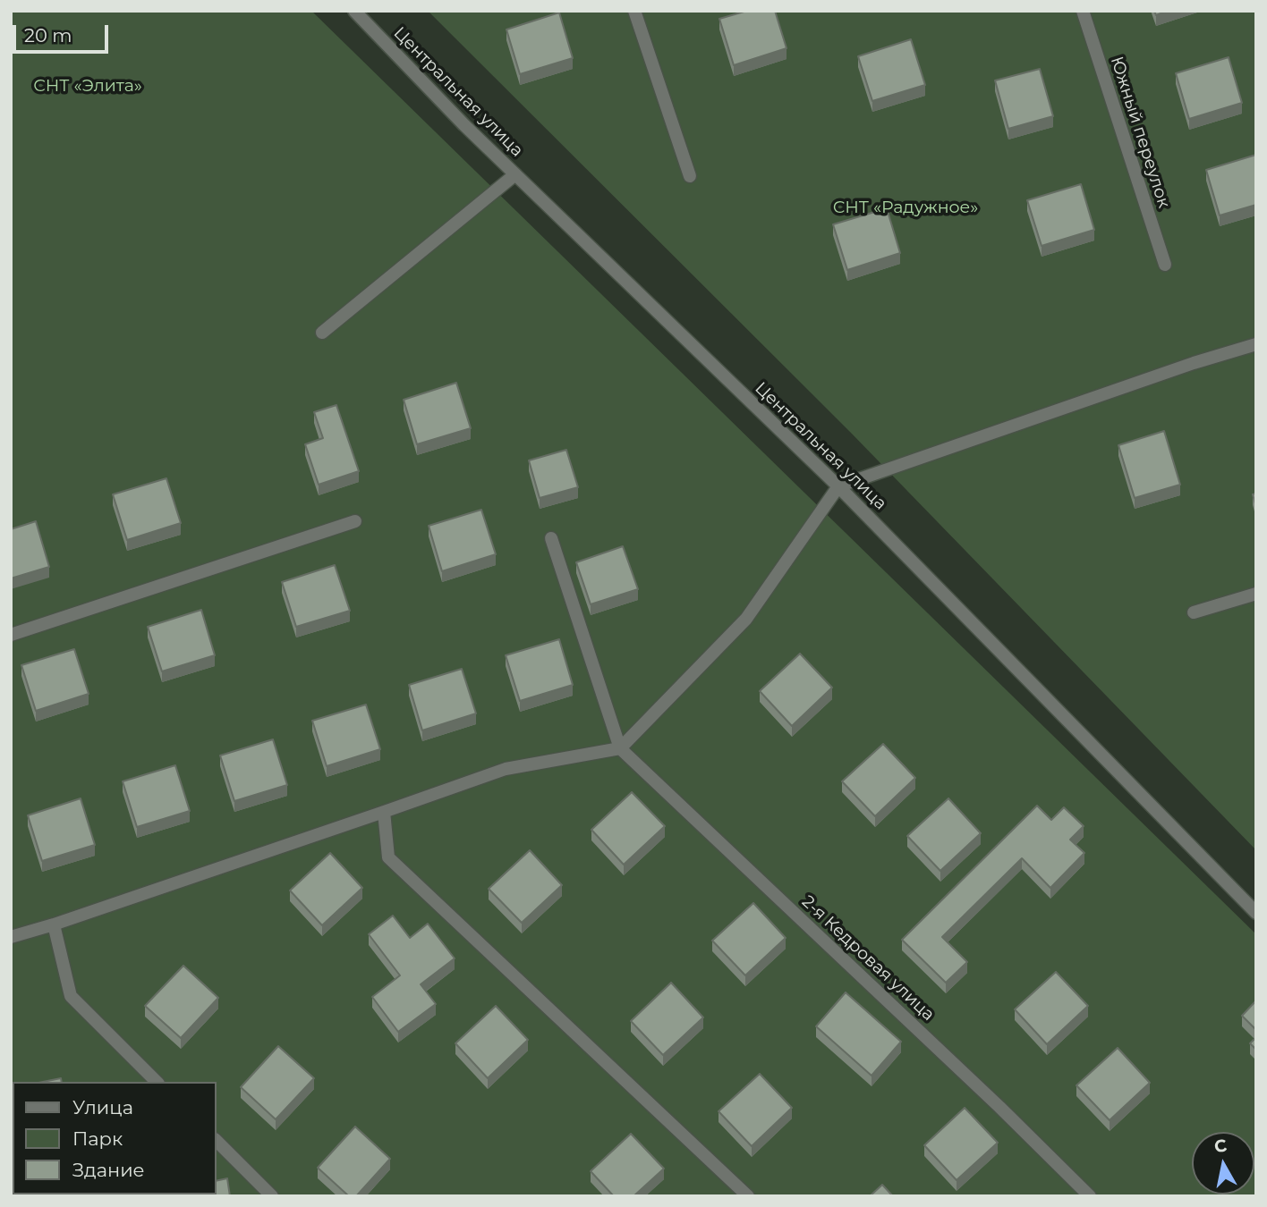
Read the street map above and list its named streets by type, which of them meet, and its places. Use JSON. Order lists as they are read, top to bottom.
{
  "streets": {
    "street": ["Центральная улица", "Южный переулок", "2-я Кедровая улица"]
  },
  "parks": ["СНТ «Элита»", "СНТ «Радужное»"],
  "legend": ["Улица", "Парк", "Здание"],
  "scale_bar": "20 m",
  "north": "top"
}
